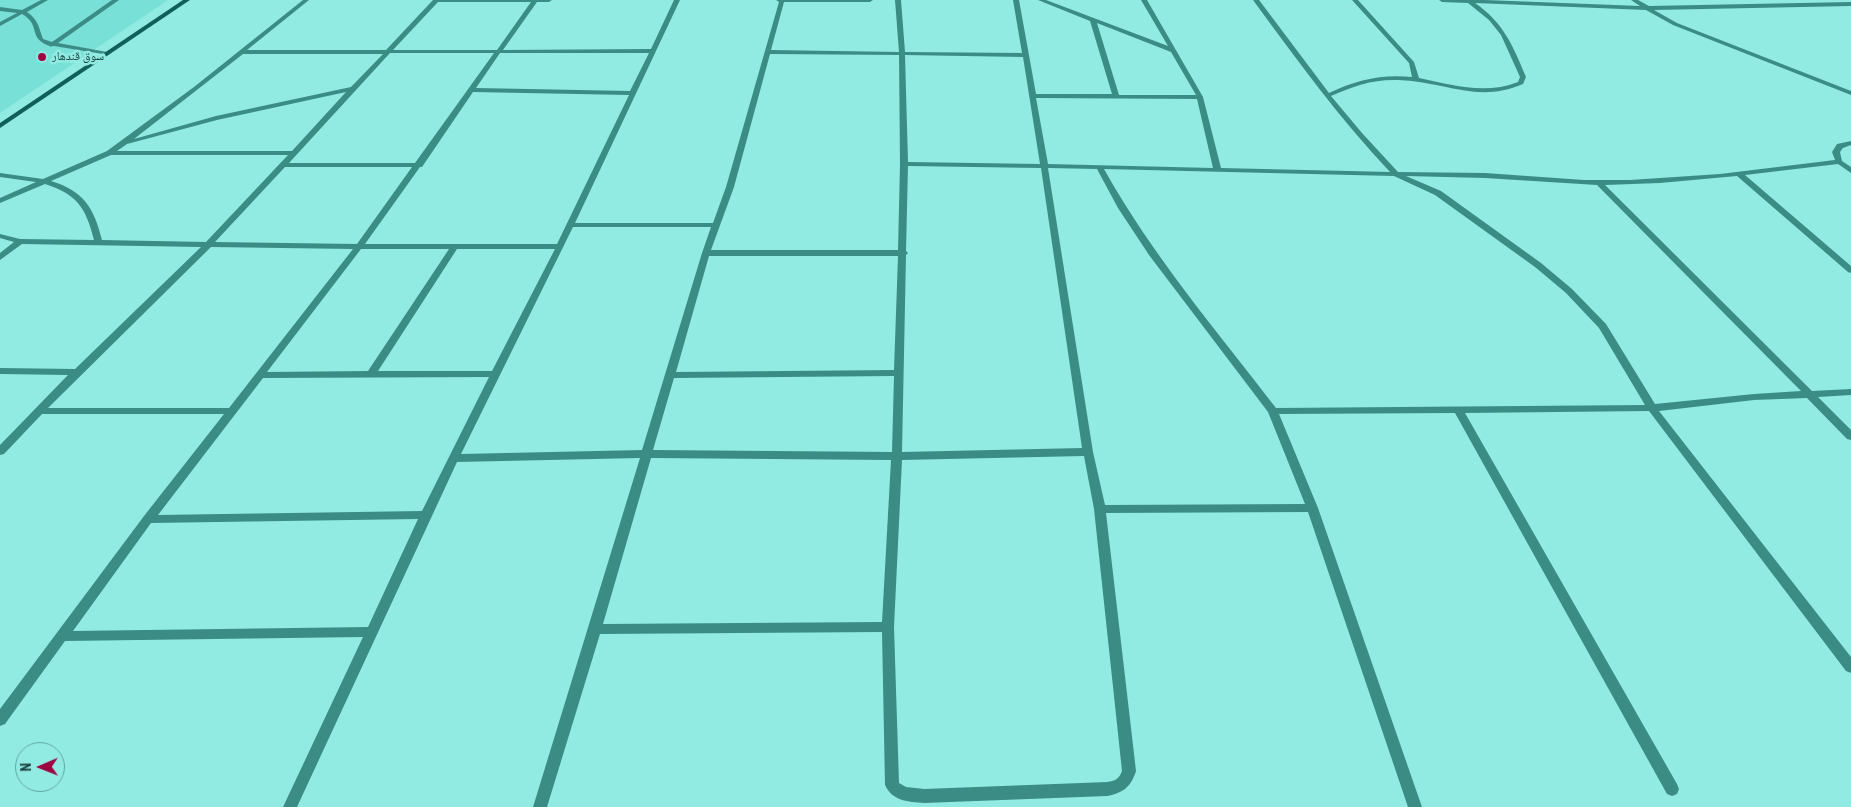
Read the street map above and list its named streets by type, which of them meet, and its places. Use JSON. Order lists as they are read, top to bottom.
{
  "places": ["سوق قندهار"],
  "north": "left"
}
